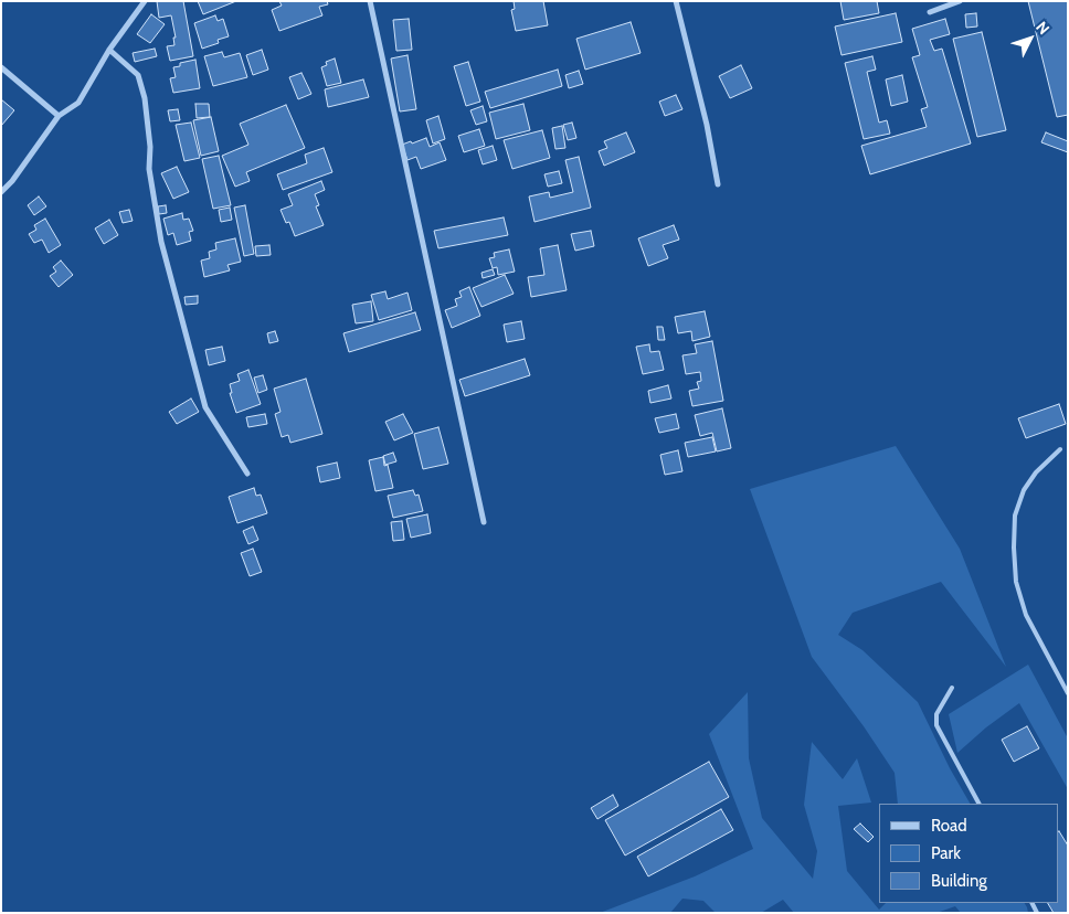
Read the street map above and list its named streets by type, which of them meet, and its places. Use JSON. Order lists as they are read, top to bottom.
{
  "legend": ["Road", "Park", "Building"],
  "north": "top right"
}
